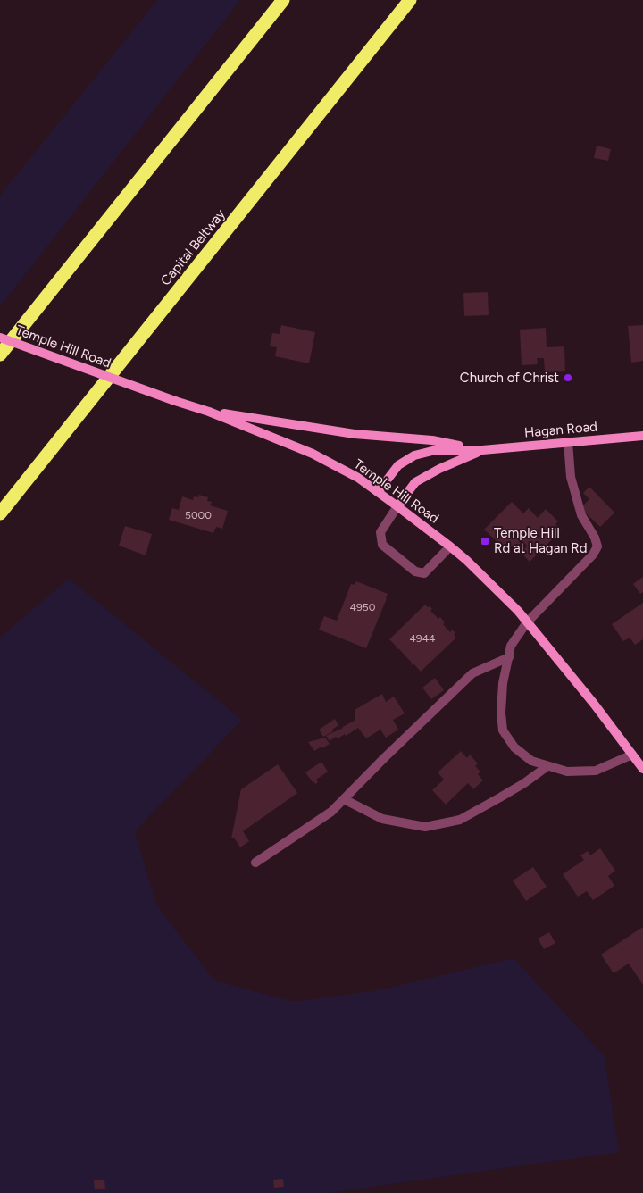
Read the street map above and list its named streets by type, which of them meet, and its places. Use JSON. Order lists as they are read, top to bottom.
{
  "streets": {
    "highway": ["Capital Beltway"],
    "main road": ["Temple Hill Road", "Hagan Road"]
  },
  "crossings": [
    ["Temple Hill Road", "Hagan Road"]
  ],
  "places": {
    "other": ["Church of Christ"],
    "transit": ["Temple Hill Rd at Hagan Rd"]
  },
  "house_numbers": ["5000", "4950", "4944"]
}
